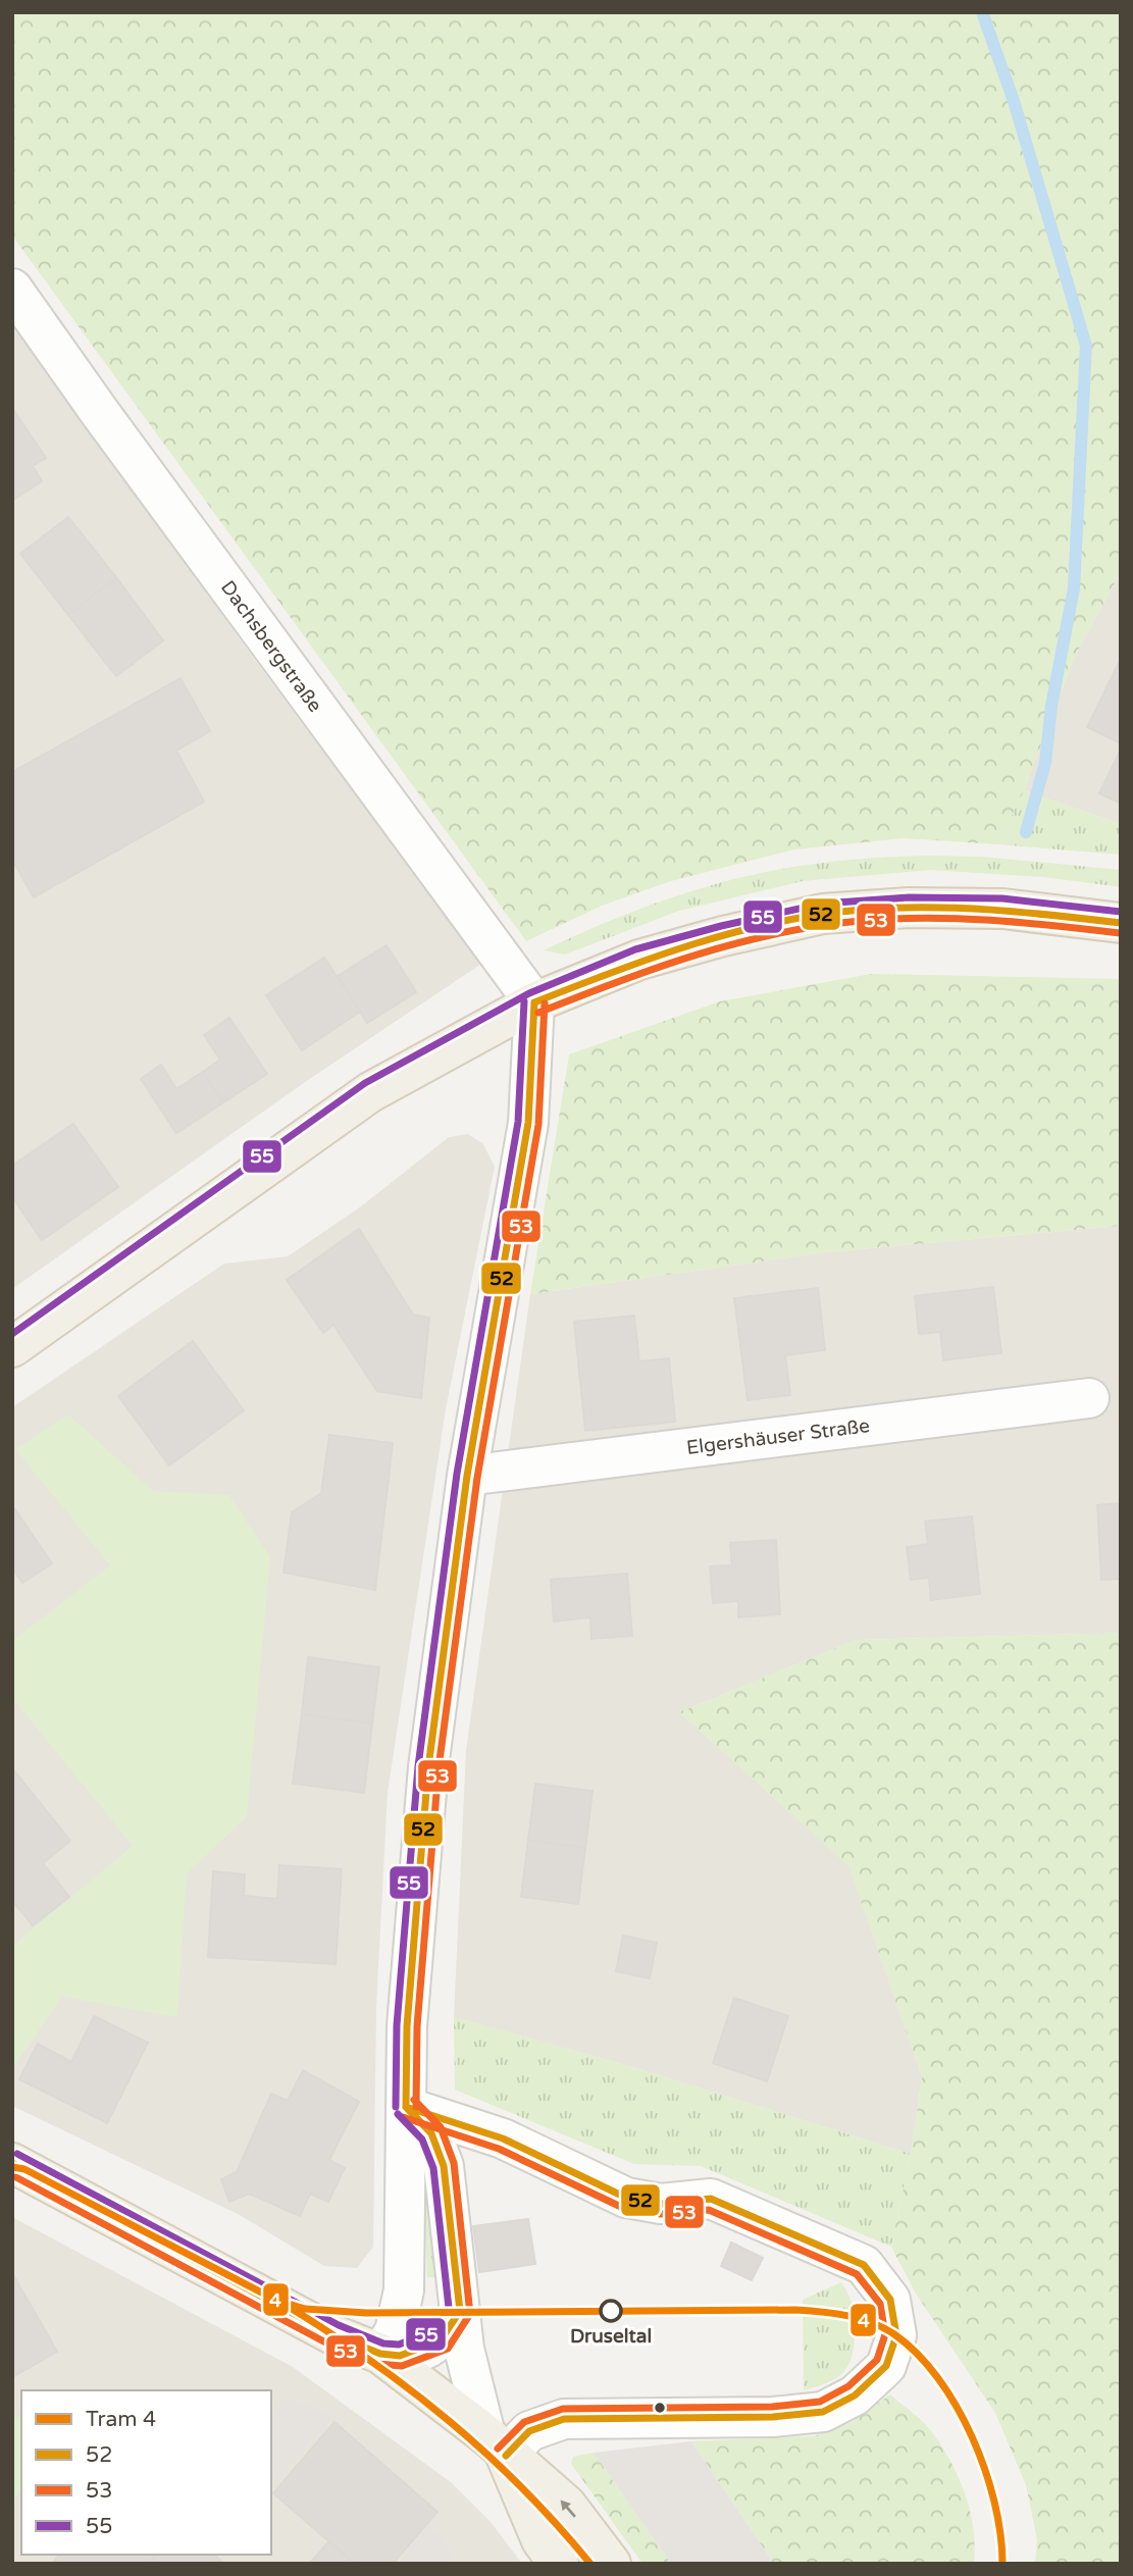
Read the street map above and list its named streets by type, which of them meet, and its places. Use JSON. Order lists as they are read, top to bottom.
{
  "streets": {
    "street": ["Dachsbergstraße", "Elgershäuser Straße"]
  },
  "places": ["Druseltal"],
  "lines": [
    "transit line 55",
    "transit line 52",
    "transit line 53",
    "tram line 4"
  ],
  "legend": [
    "Tram 4",
    "52",
    "53",
    "55"
  ]
}
